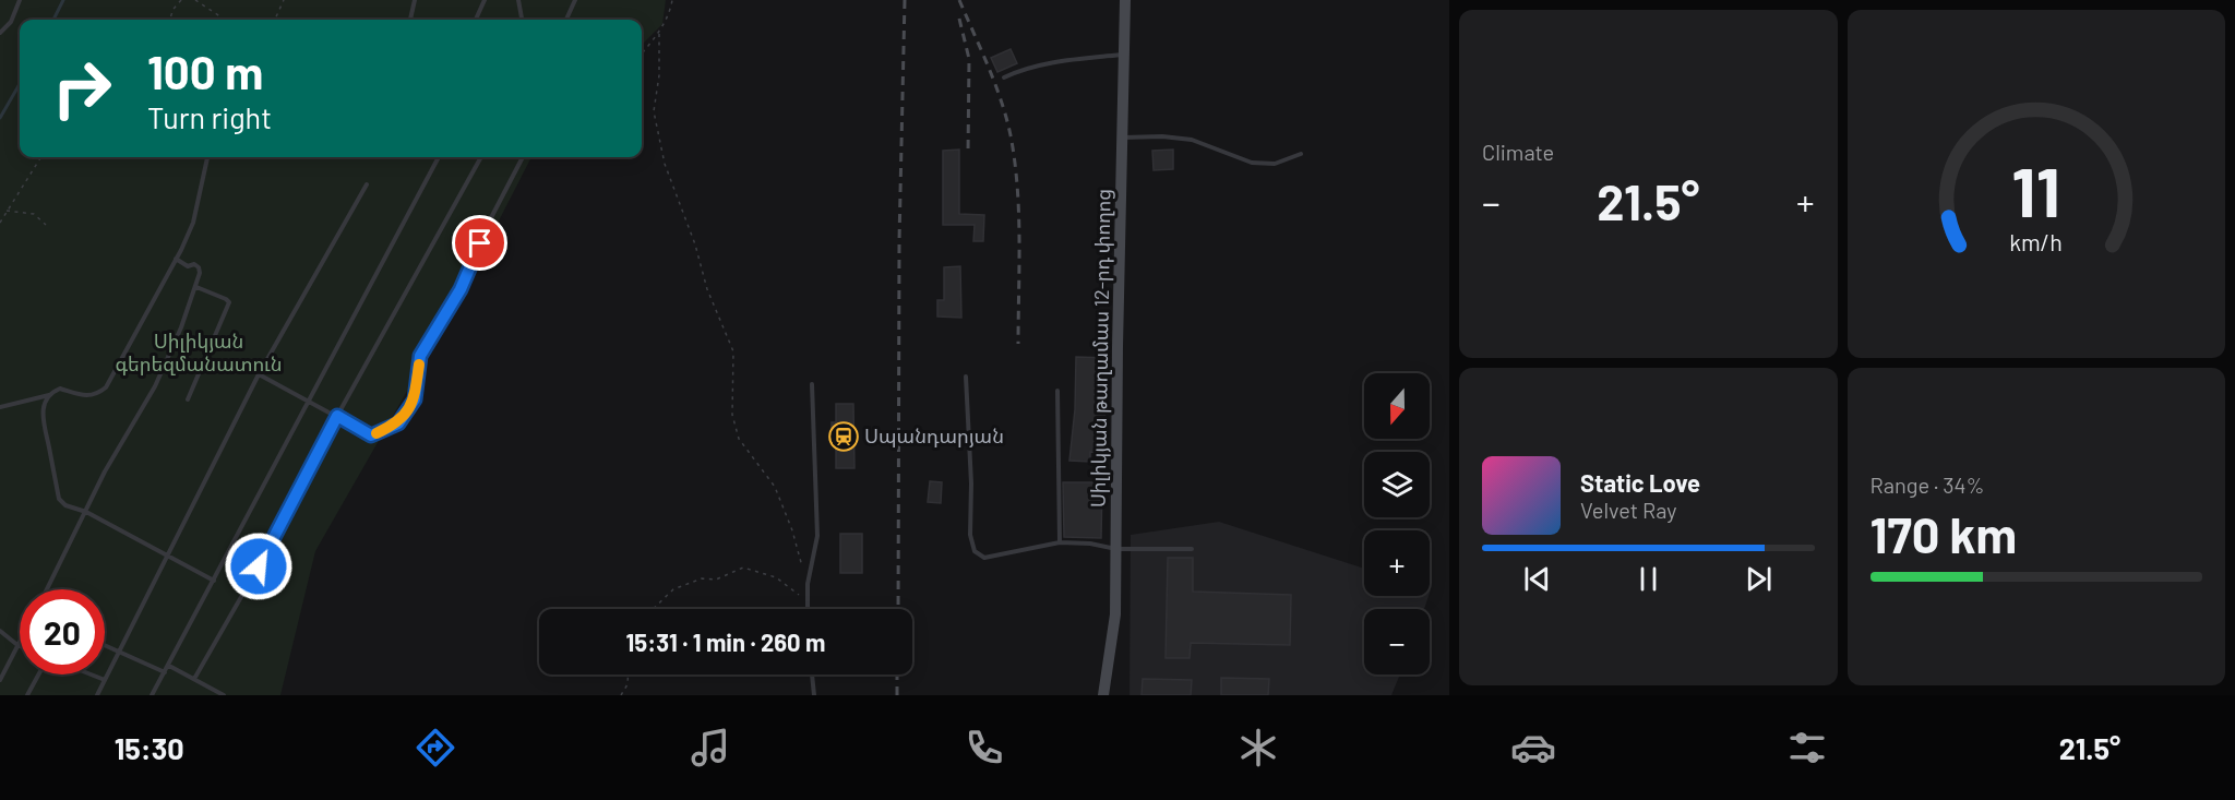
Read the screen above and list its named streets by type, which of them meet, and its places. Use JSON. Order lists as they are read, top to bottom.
{
  "streets": {
    "main road": ["Սիլիկյան թաղամաս 12-րդ փողոց"]
  },
  "parks": ["Սիլիկյան գերեզմանատուն"],
  "places": {
    "station": ["Սպանդարյան"]
  },
  "north": "bottom",
  "page": {
    "tile": [
      "Climate",
      ["Range · 34%", "170 km"]
    ],
    "turn": ["100 m", "Turn right"],
    "heat": ["−", "21.5°", "+"],
    "map_buttons": ["+", "−"],
    "song": ["Static Love", "Velvet Ray"],
    "limit": "20",
    "trip": "15:31 · 1 min · 260 m",
    "tabs": ["15:30", "21.5°"],
    "gauge": ["11", "km/h"]
  }
}
